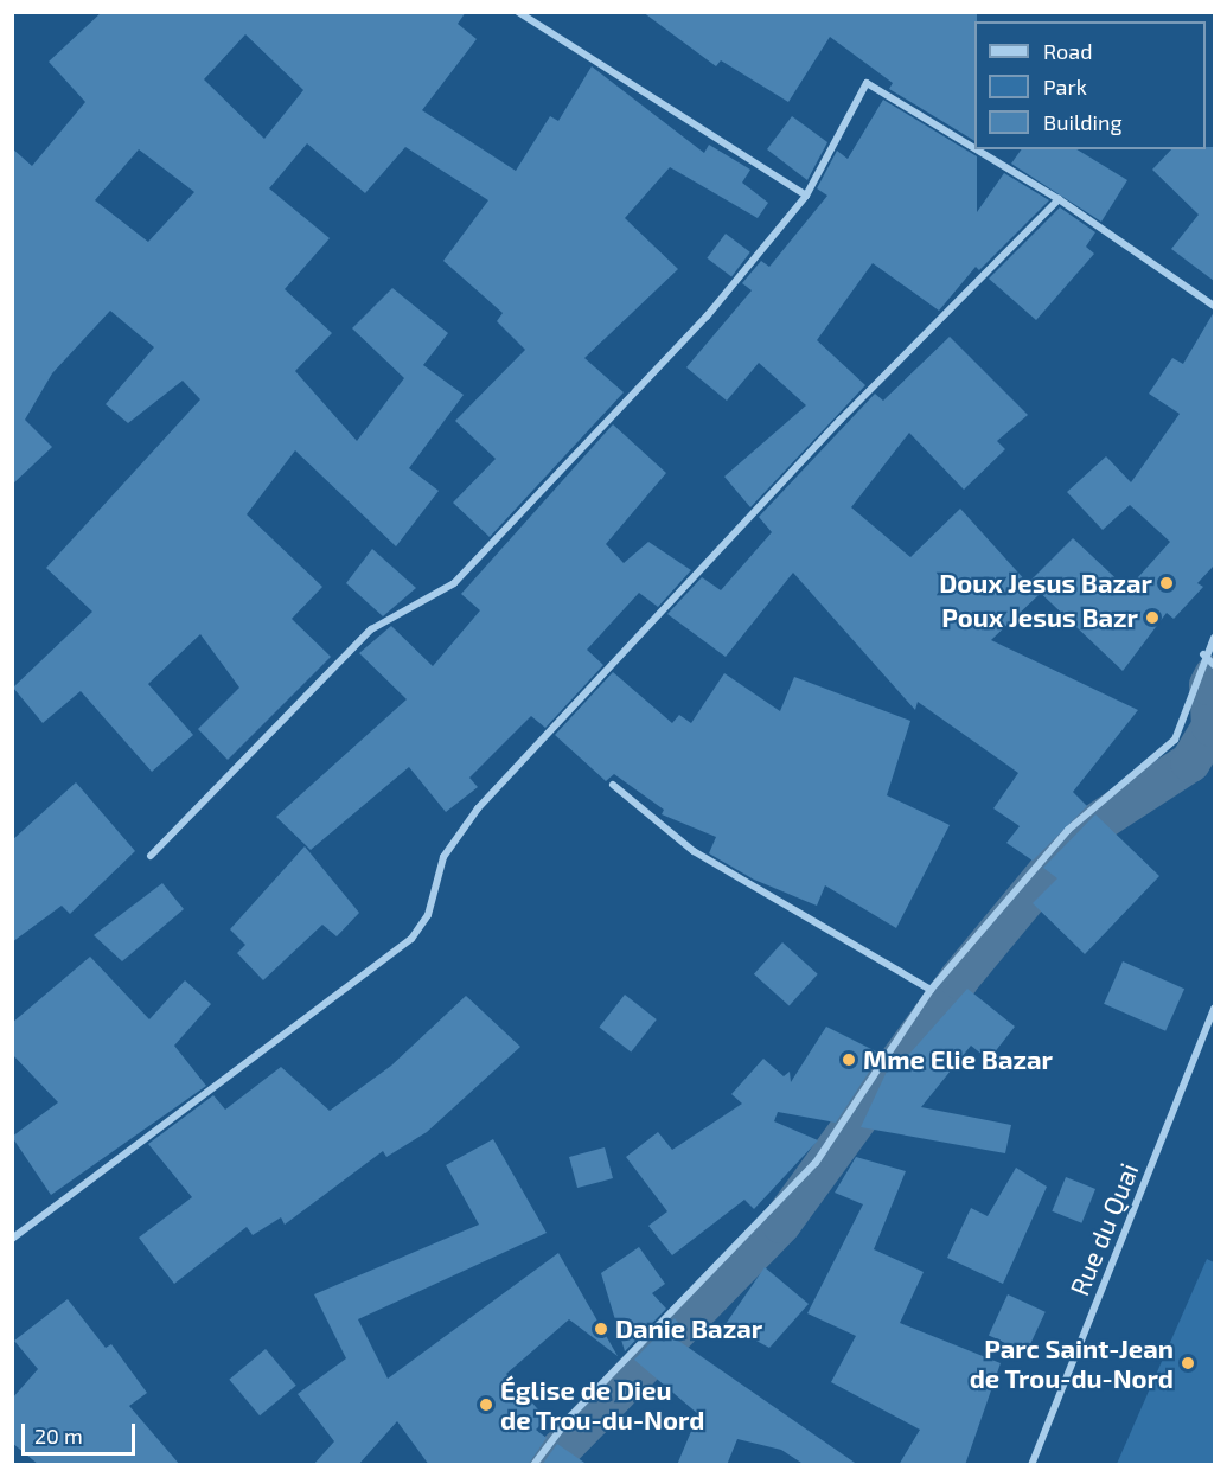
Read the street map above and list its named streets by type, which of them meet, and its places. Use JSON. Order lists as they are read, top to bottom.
{
  "streets": {
    "street": ["Rue du Quai"]
  },
  "places": [
    "Doux Jesus Bazar",
    "Poux Jesus Bazr",
    "Mme Elie Bazar",
    "Danie Bazar",
    "Parc Saint-Jean de Trou-du-Nord",
    "Église de Dieu de Trou-du-Nord"
  ],
  "legend": ["Road", "Park", "Building"],
  "scale_bar": "20 m"
}
